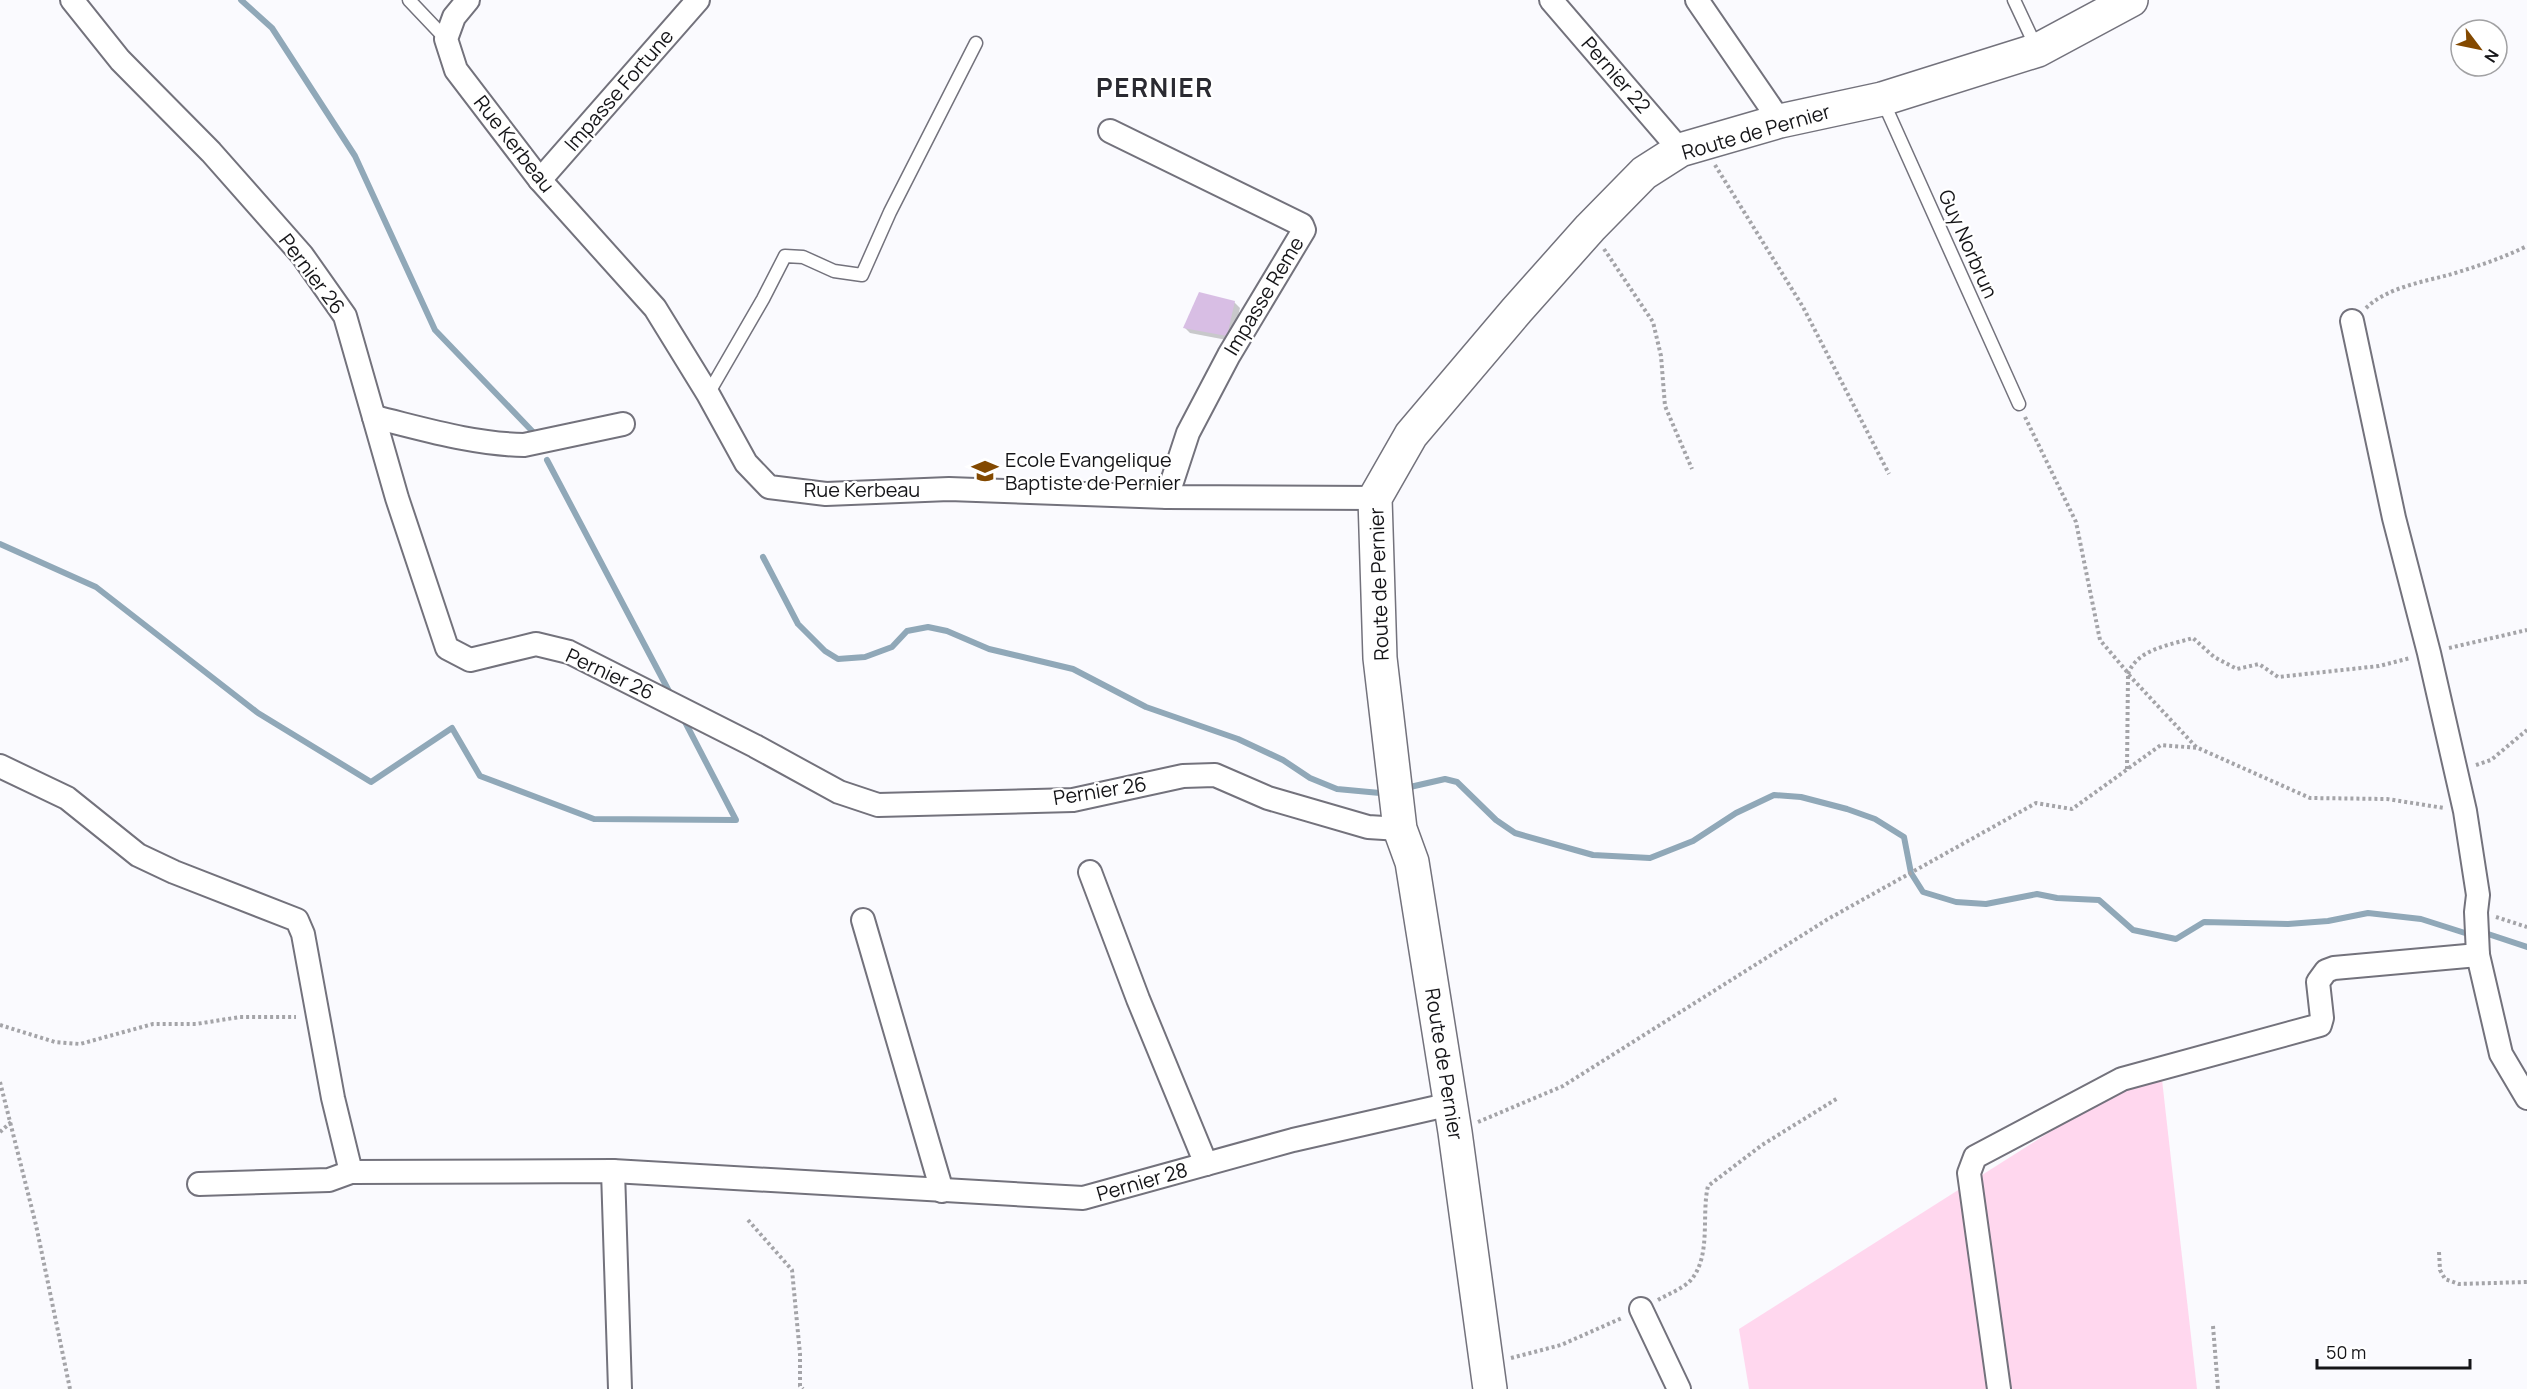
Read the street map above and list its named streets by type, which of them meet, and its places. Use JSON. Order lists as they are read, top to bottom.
{
  "streets": {
    "street": [
      "Pernier 22",
      "Impasse Fortune",
      "Route de Pernier",
      "Rue Kerbeau",
      "Pernier 26",
      "Impasse Reme",
      "Pernier 28"
    ],
    "lane": ["Guy Norbrun"]
  },
  "crossings": [
    ["Pernier 22", "Route de Pernier"],
    ["Impasse Fortune", "Rue Kerbeau"],
    ["Route de Pernier", "Rue Kerbeau"],
    ["Route de Pernier", "Guy Norbrun"],
    ["Route de Pernier", "Pernier 26"],
    ["Route de Pernier", "Pernier 28"],
    ["Rue Kerbeau", "Impasse Reme"]
  ],
  "districts": ["PERNIER"],
  "places": {
    "school or university": ["Ecole Evangelique Baptiste de Pernier"]
  },
  "scale_bar": "50 m",
  "north": "bottom right"
}
